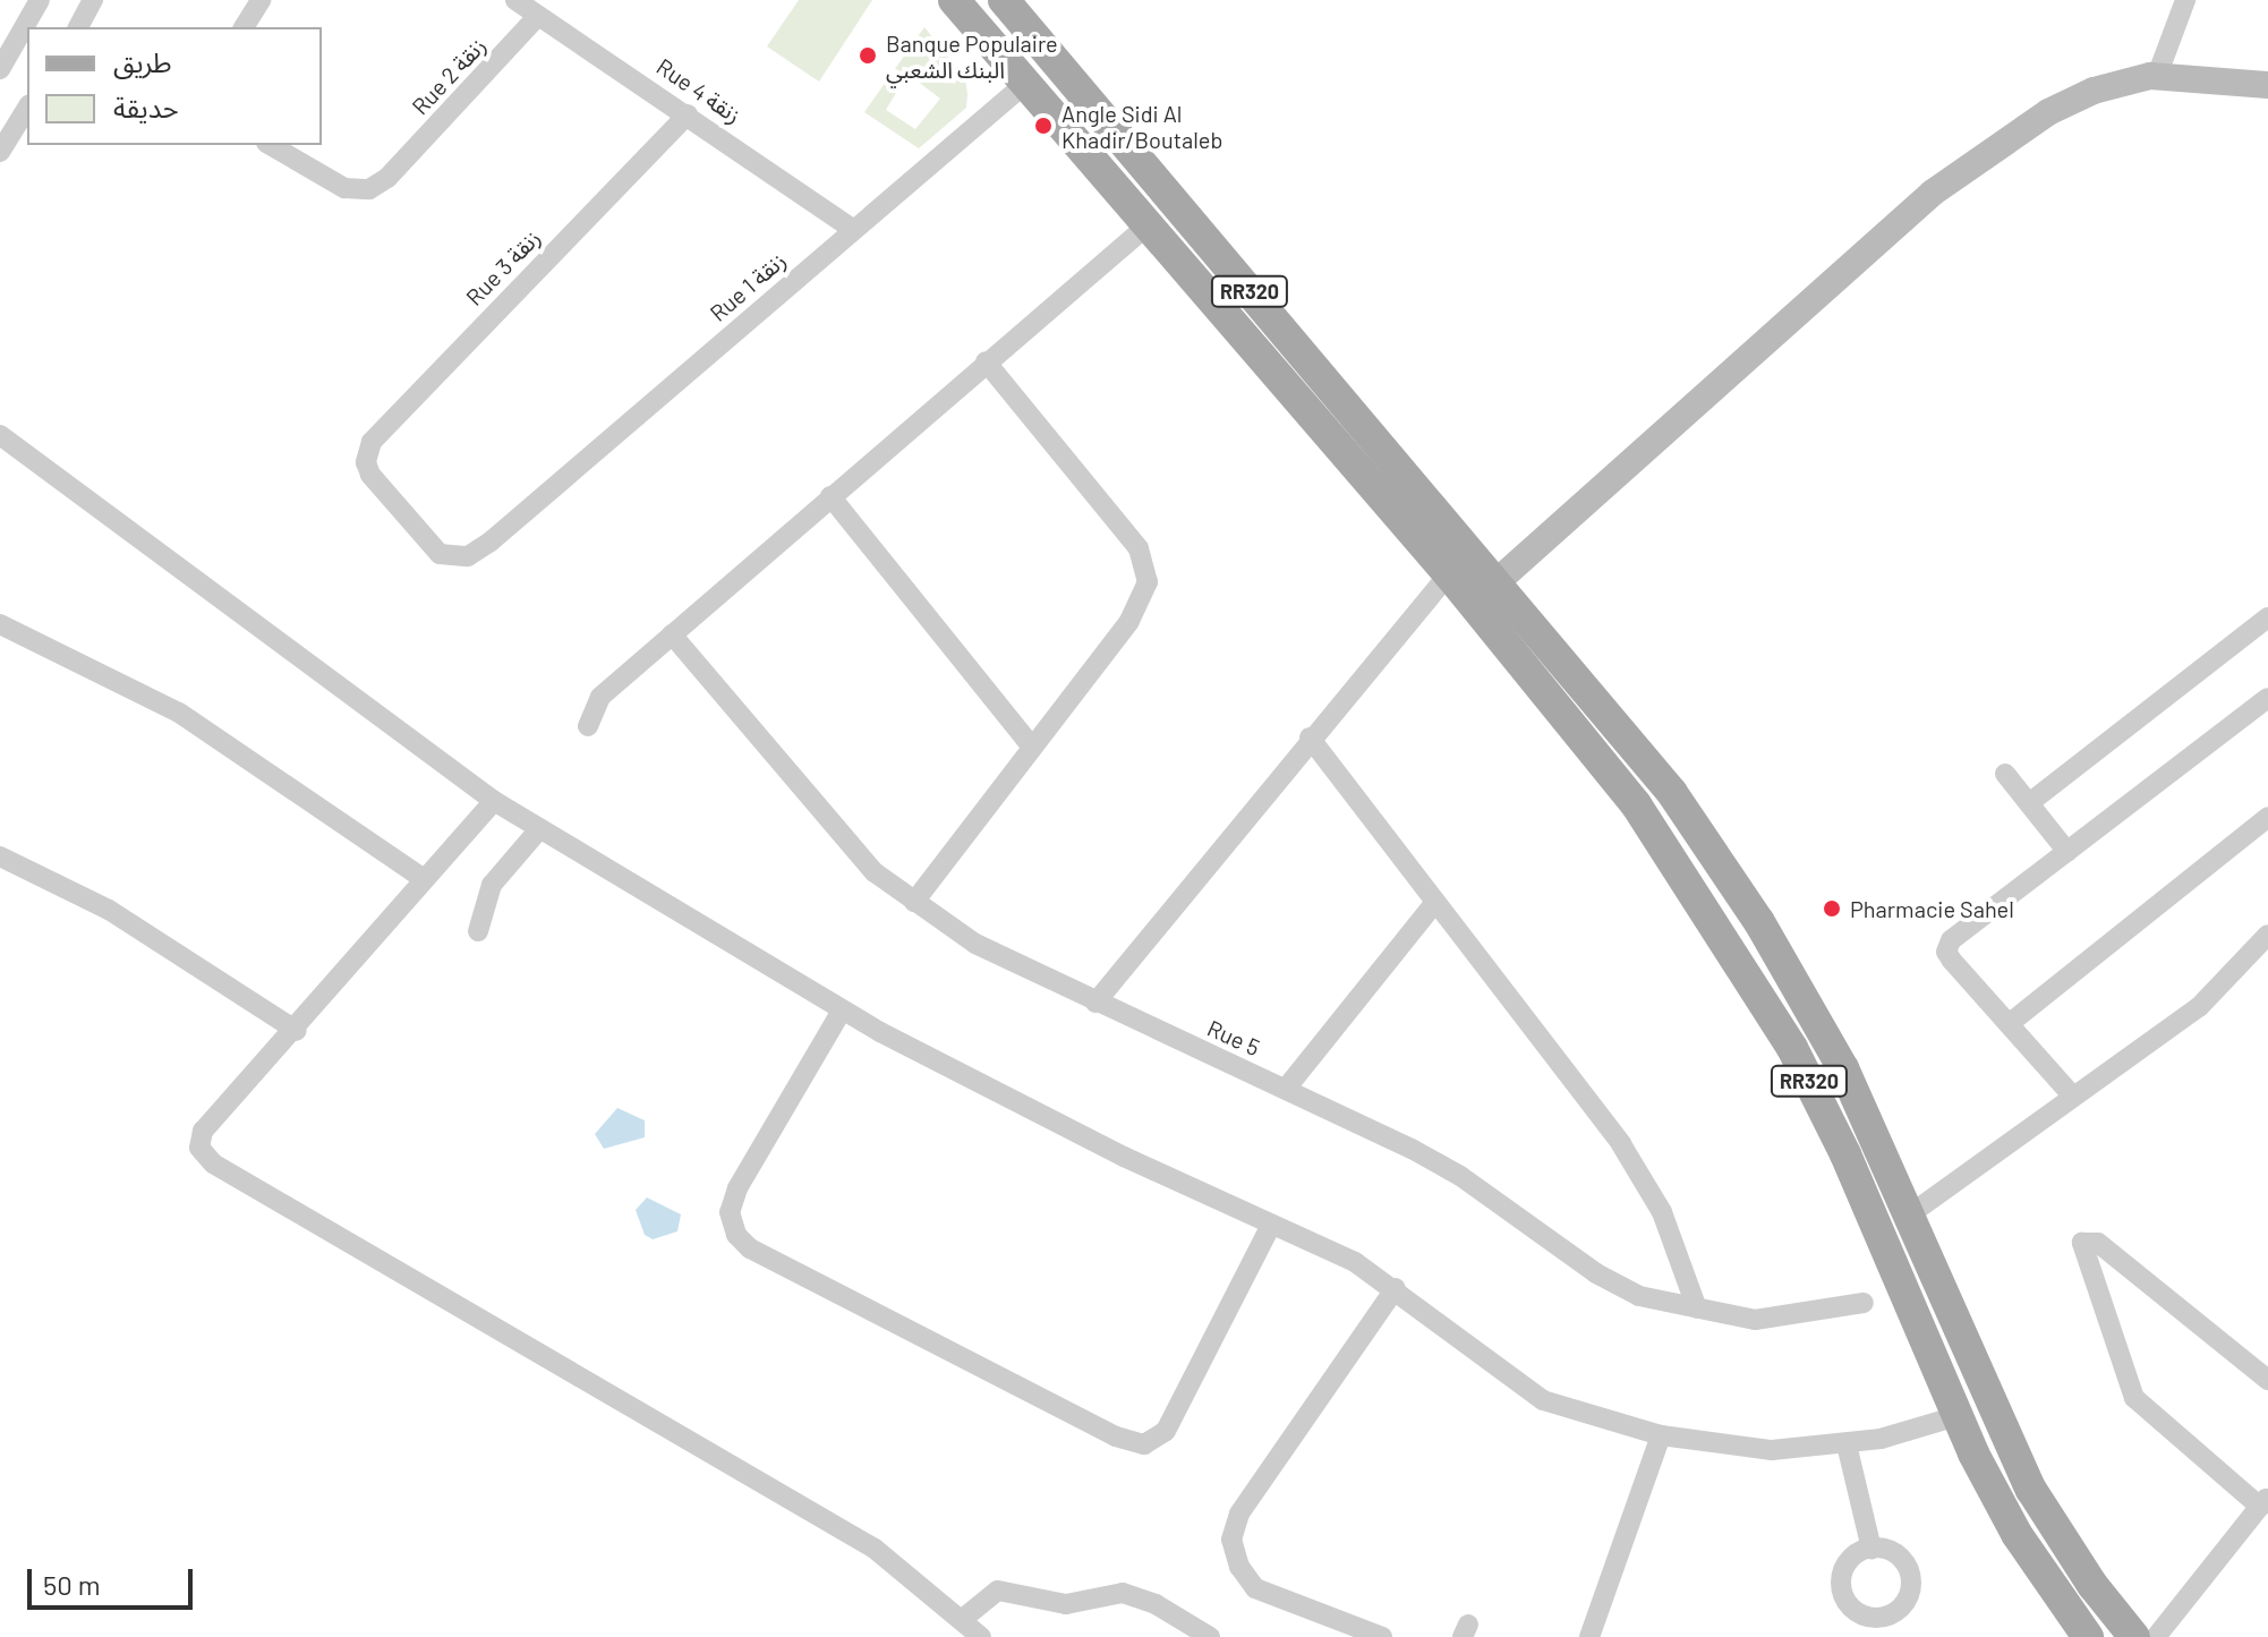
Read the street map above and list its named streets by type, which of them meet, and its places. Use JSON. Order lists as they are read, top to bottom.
{
  "streets": {
    "main road": ["RR320"],
    "street": [
      "Rue 2 زنقة",
      "Rue 4 زنقة",
      "Rue 3 زنقة",
      "Rue 1 زنقة",
      "Rue 5"
    ]
  },
  "crossings": [
    ["Rue 2 زنقة", "Rue 4 زنقة"],
    ["Rue 4 زنقة", "Rue 3 زنقة"],
    ["Rue 4 زنقة", "Rue 1 زنقة"],
    ["Rue 3 زنقة", "Rue 1 زنقة"],
    ["Rue 1 زنقة", "RR320"]
  ],
  "places": ["Banque Populaire البنك الشعبي", "Angle Sidi Al Khadir/Boutaleb", "Pharmacie Sahel"],
  "legend": ["طريق", "حديقة"],
  "scale_bar": "50 m"
}
